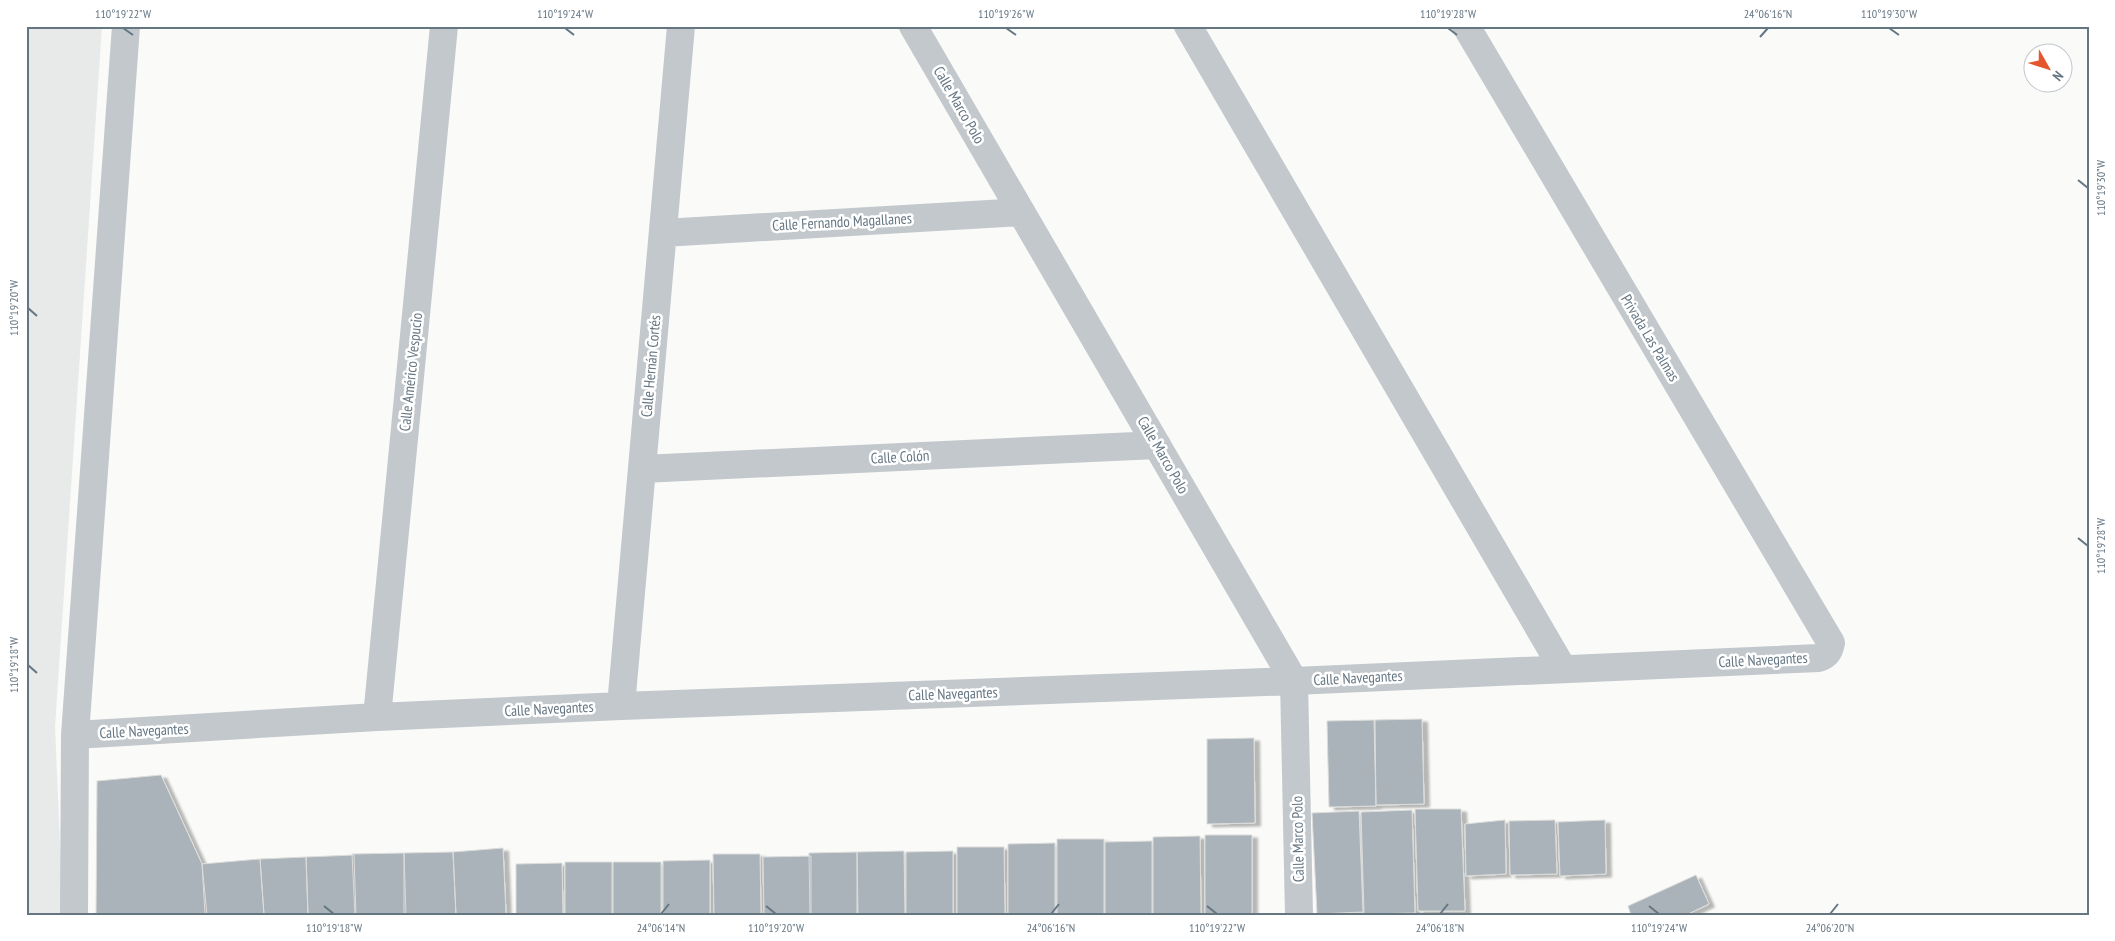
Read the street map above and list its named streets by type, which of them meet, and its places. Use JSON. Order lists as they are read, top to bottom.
{
  "streets": {
    "street": [
      "Calle Marco Polo",
      "Calle Fernando Magallanes",
      "Privada Las Palmas",
      "Calle Hernán Cortés",
      "Calle Américo Vespucio",
      "Calle Colón",
      "Calle Navegantes"
    ]
  },
  "crossings": [
    ["Calle Marco Polo", "Calle Fernando Magallanes"],
    ["Calle Marco Polo", "Calle Colón"],
    ["Calle Marco Polo", "Calle Navegantes"],
    ["Calle Fernando Magallanes", "Calle Hernán Cortés"],
    ["Privada Las Palmas", "Calle Navegantes"],
    ["Calle Hernán Cortés", "Calle Colón"],
    ["Calle Hernán Cortés", "Calle Navegantes"],
    ["Calle Américo Vespucio", "Calle Navegantes"]
  ],
  "north": "bottom right",
  "coordinates": [
    "110°19'22\"W",
    "110°19'24\"W",
    "110°19'26\"W",
    "110°19'28\"W",
    "24°06'16\"N",
    "110°19'30\"W",
    "110°19'20\"W",
    "110°19'18\"W",
    "24°06'14\"N",
    "24°06'18\"N",
    "24°06'20\"N"
  ]
}
